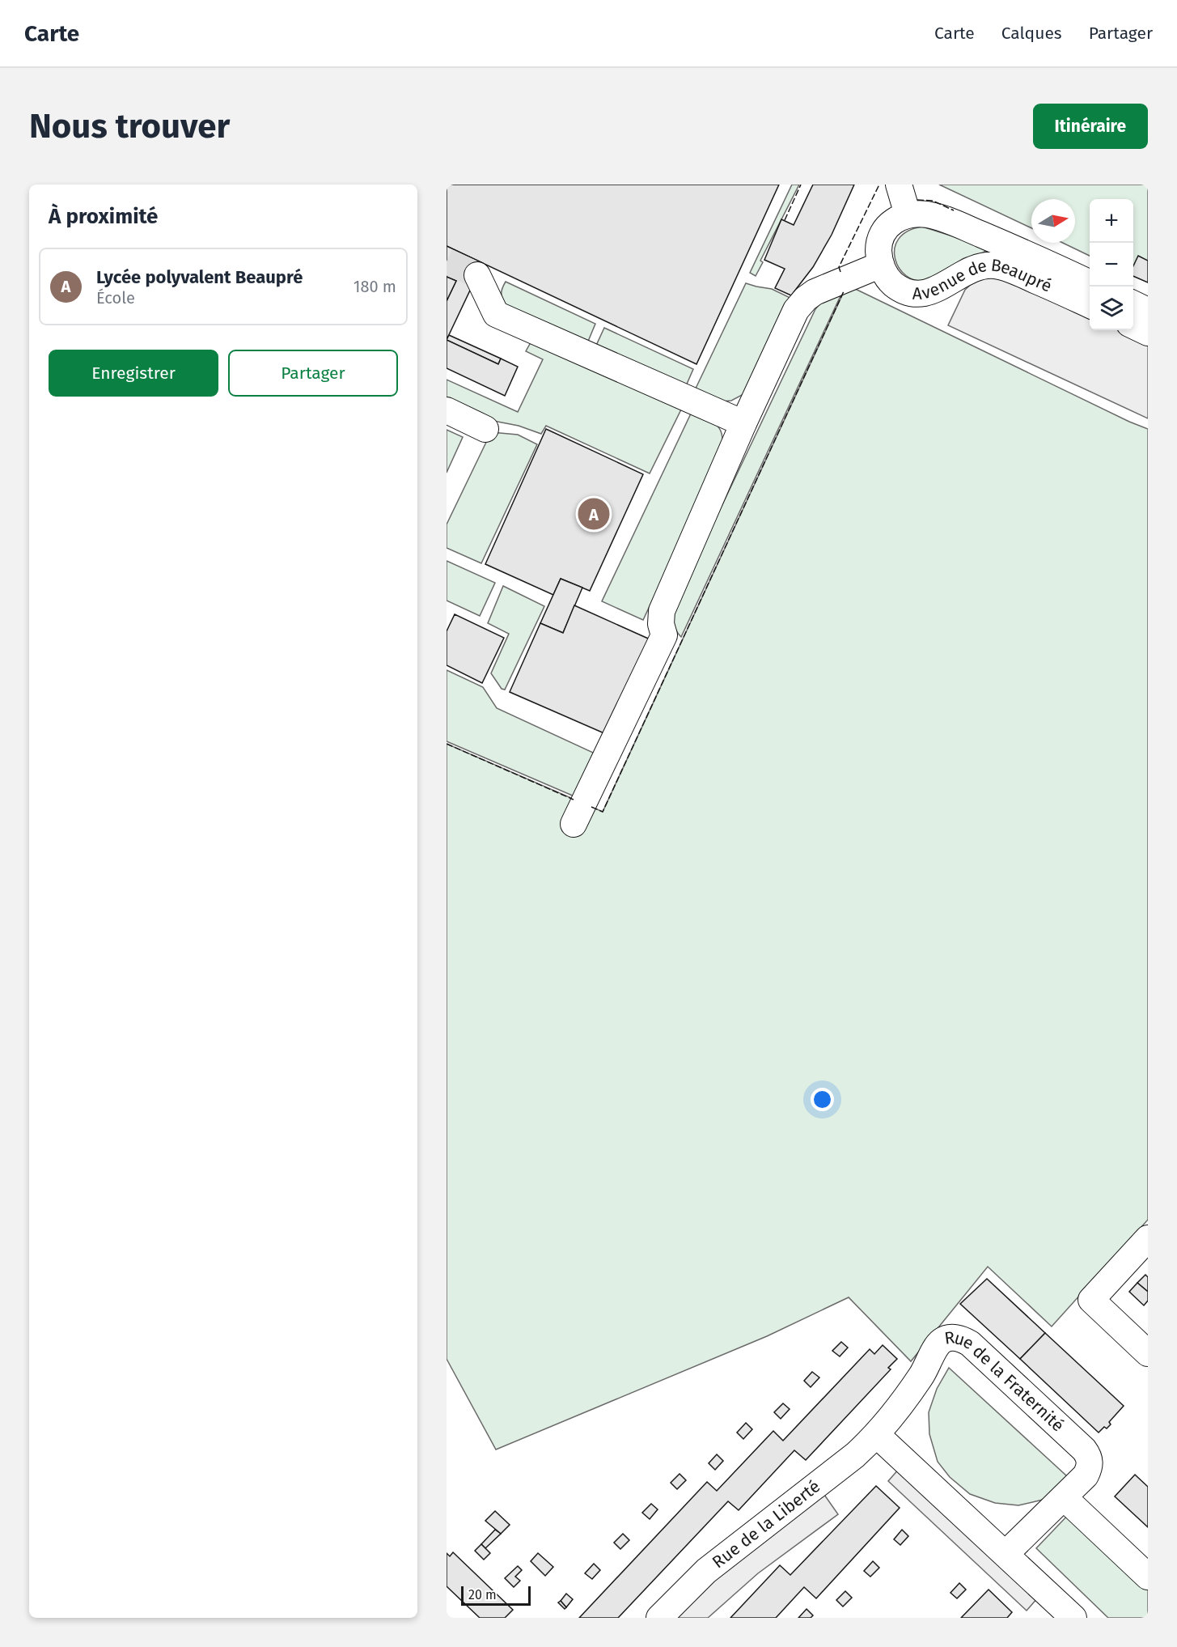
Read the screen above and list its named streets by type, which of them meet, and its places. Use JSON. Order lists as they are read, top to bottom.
{
  "streets": {
    "street": ["Avenue de Beaupré", "Rue de la Fraternité", "Rue de la Liberté"]
  },
  "crossings": [
    ["Rue de la Fraternité", "Rue de la Liberté"]
  ],
  "scale_bar": "20 m",
  "north": "right",
  "page": {
    "header": "Carte",
    "nav": ["Carte", "Calques", "Partager"],
    "buttons": [
      "Itinéraire",
      ["Enregistrer", "Partager"]
    ],
    "title": "Nous trouver",
    "heading": "À proximité",
    "map_buttons": ["+", "−"],
    "list": [
      {
        "mark": "A",
        "name": "Lycée polyvalent Beaupré",
        "note": "École",
        "value": "180 m"
      }
    ],
    "pins": "A",
    "scale": "20 m"
  }
}
